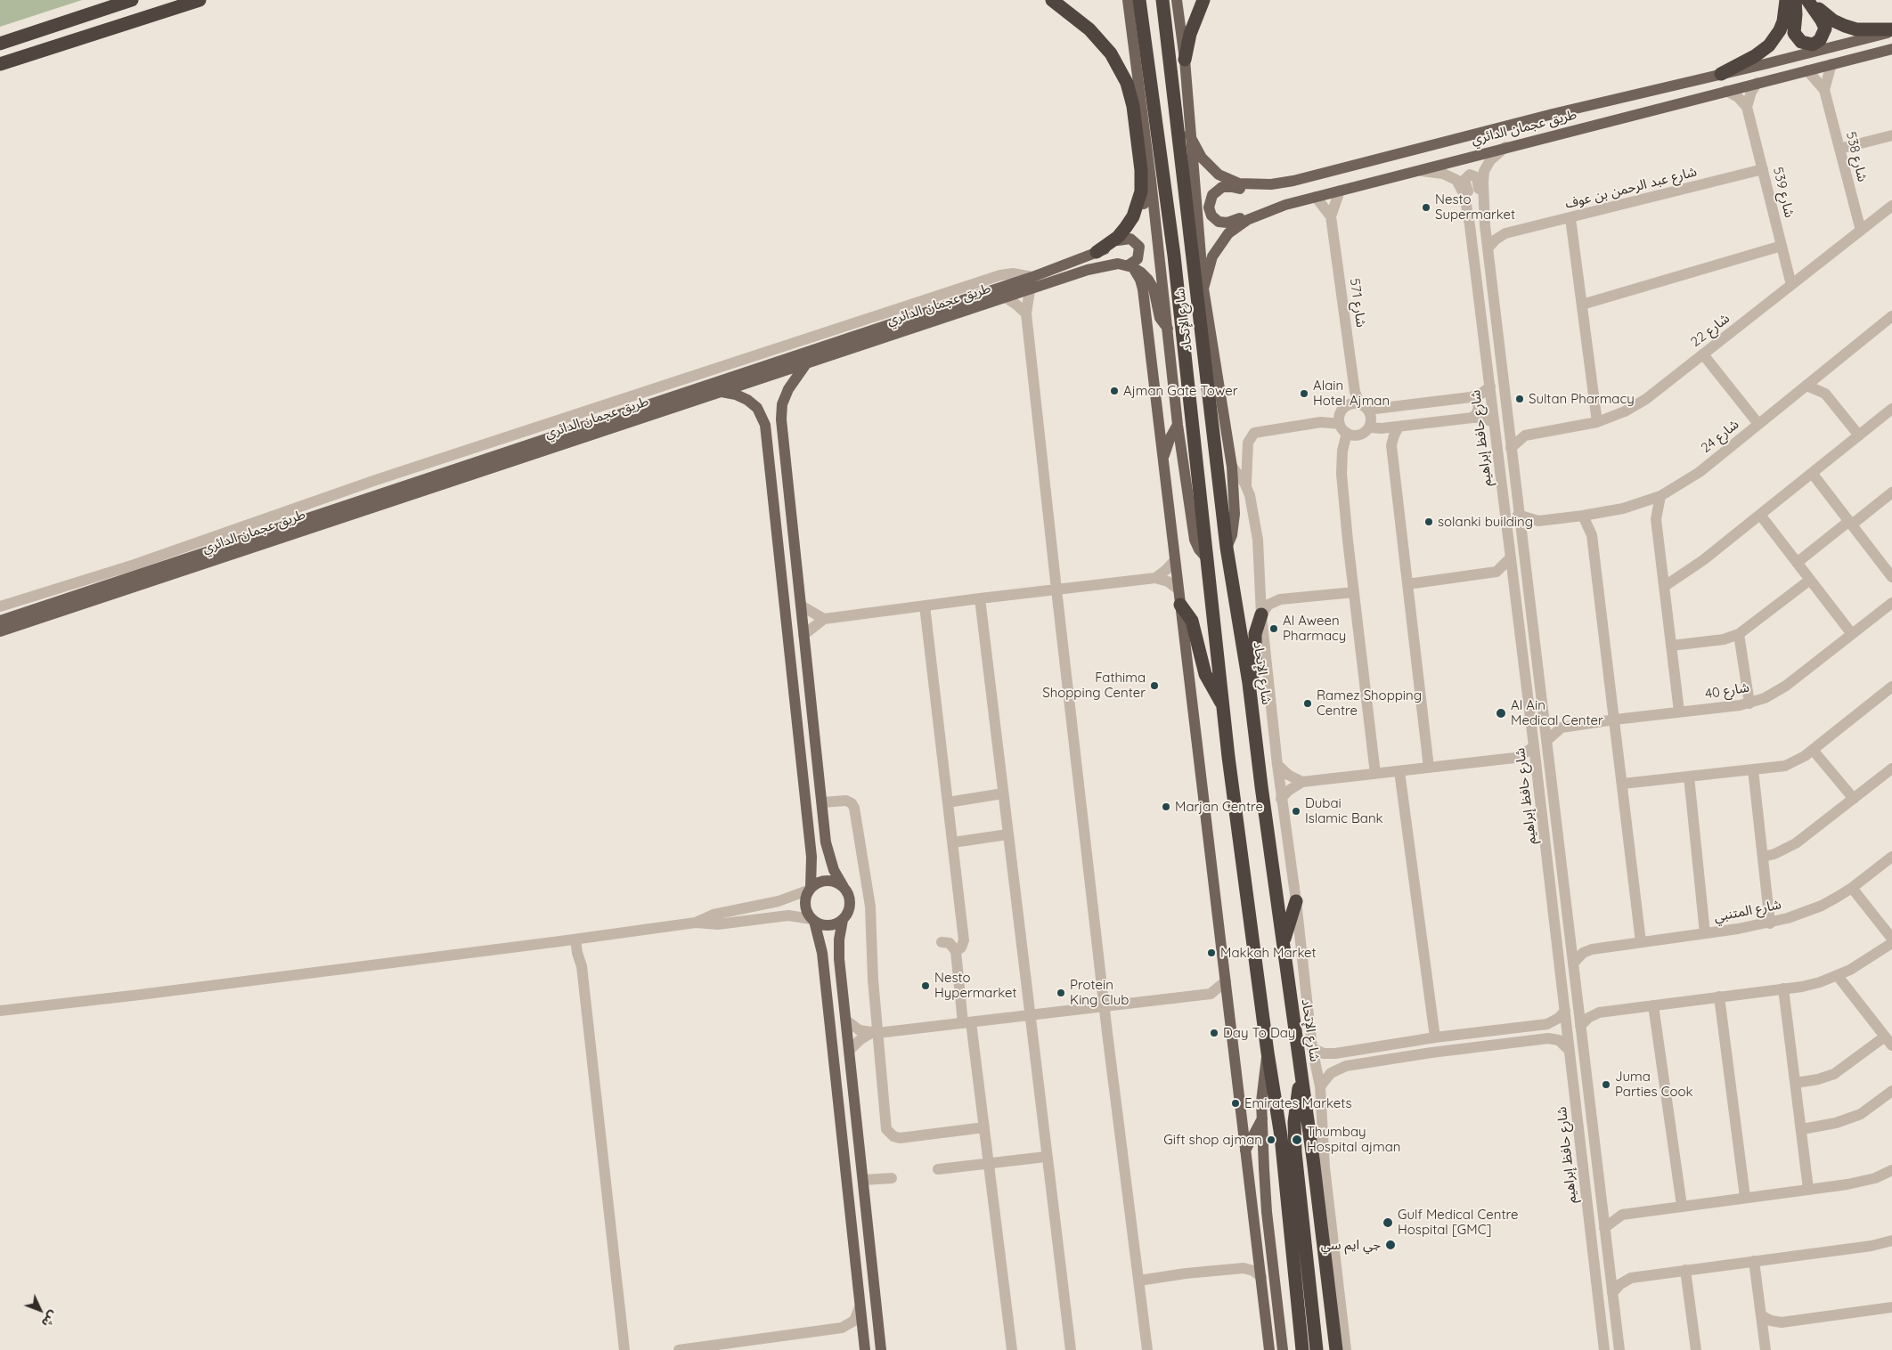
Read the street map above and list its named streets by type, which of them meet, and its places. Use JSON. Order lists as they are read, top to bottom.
{
  "streets": {
    "highway": ["شارع الإتحاد"],
    "main road": ["طريق عجمان الدائري"],
    "street": [
      "شارع 538",
      "شارع عبد الرحمن بن عوف",
      "شارع 539",
      "شارع 571",
      "شارع 22",
      "شارع 24",
      "شارع حافظ إبراهيم",
      "شارع 40",
      "شارع المتنبي"
    ]
  },
  "crossings": [
    ["طريق عجمان الدائري", "شارع 538"],
    ["طريق عجمان الدائري", "شارع 571"],
    ["طريق عجمان الدائري", "شارع حافظ إبراهيم"],
    ["شارع 538", "شارع 22"],
    ["شارع عبد الرحمن بن عوف", "شارع 539"],
    ["شارع عبد الرحمن بن عوف", "شارع حافظ إبراهيم"],
    ["شارع 539", "شارع 22"],
    ["شارع 22", "شارع حافظ إبراهيم"],
    ["شارع 24", "شارع حافظ إبراهيم"],
    ["شارع حافظ إبراهيم", "شارع 40"],
    ["شارع حافظ إبراهيم", "شارع المتنبي"]
  ],
  "places": [
    "Nesto Supermarket",
    "Ajman Gate Tower",
    "Alain Hotel Ajman",
    "Sultan Pharmacy",
    "solanki building",
    "Al Aween Pharmacy",
    "Fathima Shopping Center",
    "Ramez Shopping Centre",
    "Al Ain Medical Center",
    "Marjan Centre",
    "Dubai Islamic Bank",
    "Makkah Market",
    "Nesto Hypermarket",
    "Protein King Club",
    "Day To Day",
    "Juma Parties Cook",
    "Emirates Markets",
    "Gift shop ajman",
    "Thumbay Hospital ajman",
    "Gulf Medical Centre Hospital [GMC]",
    "جي ايم سي"
  ],
  "north": "bottom right"
}
